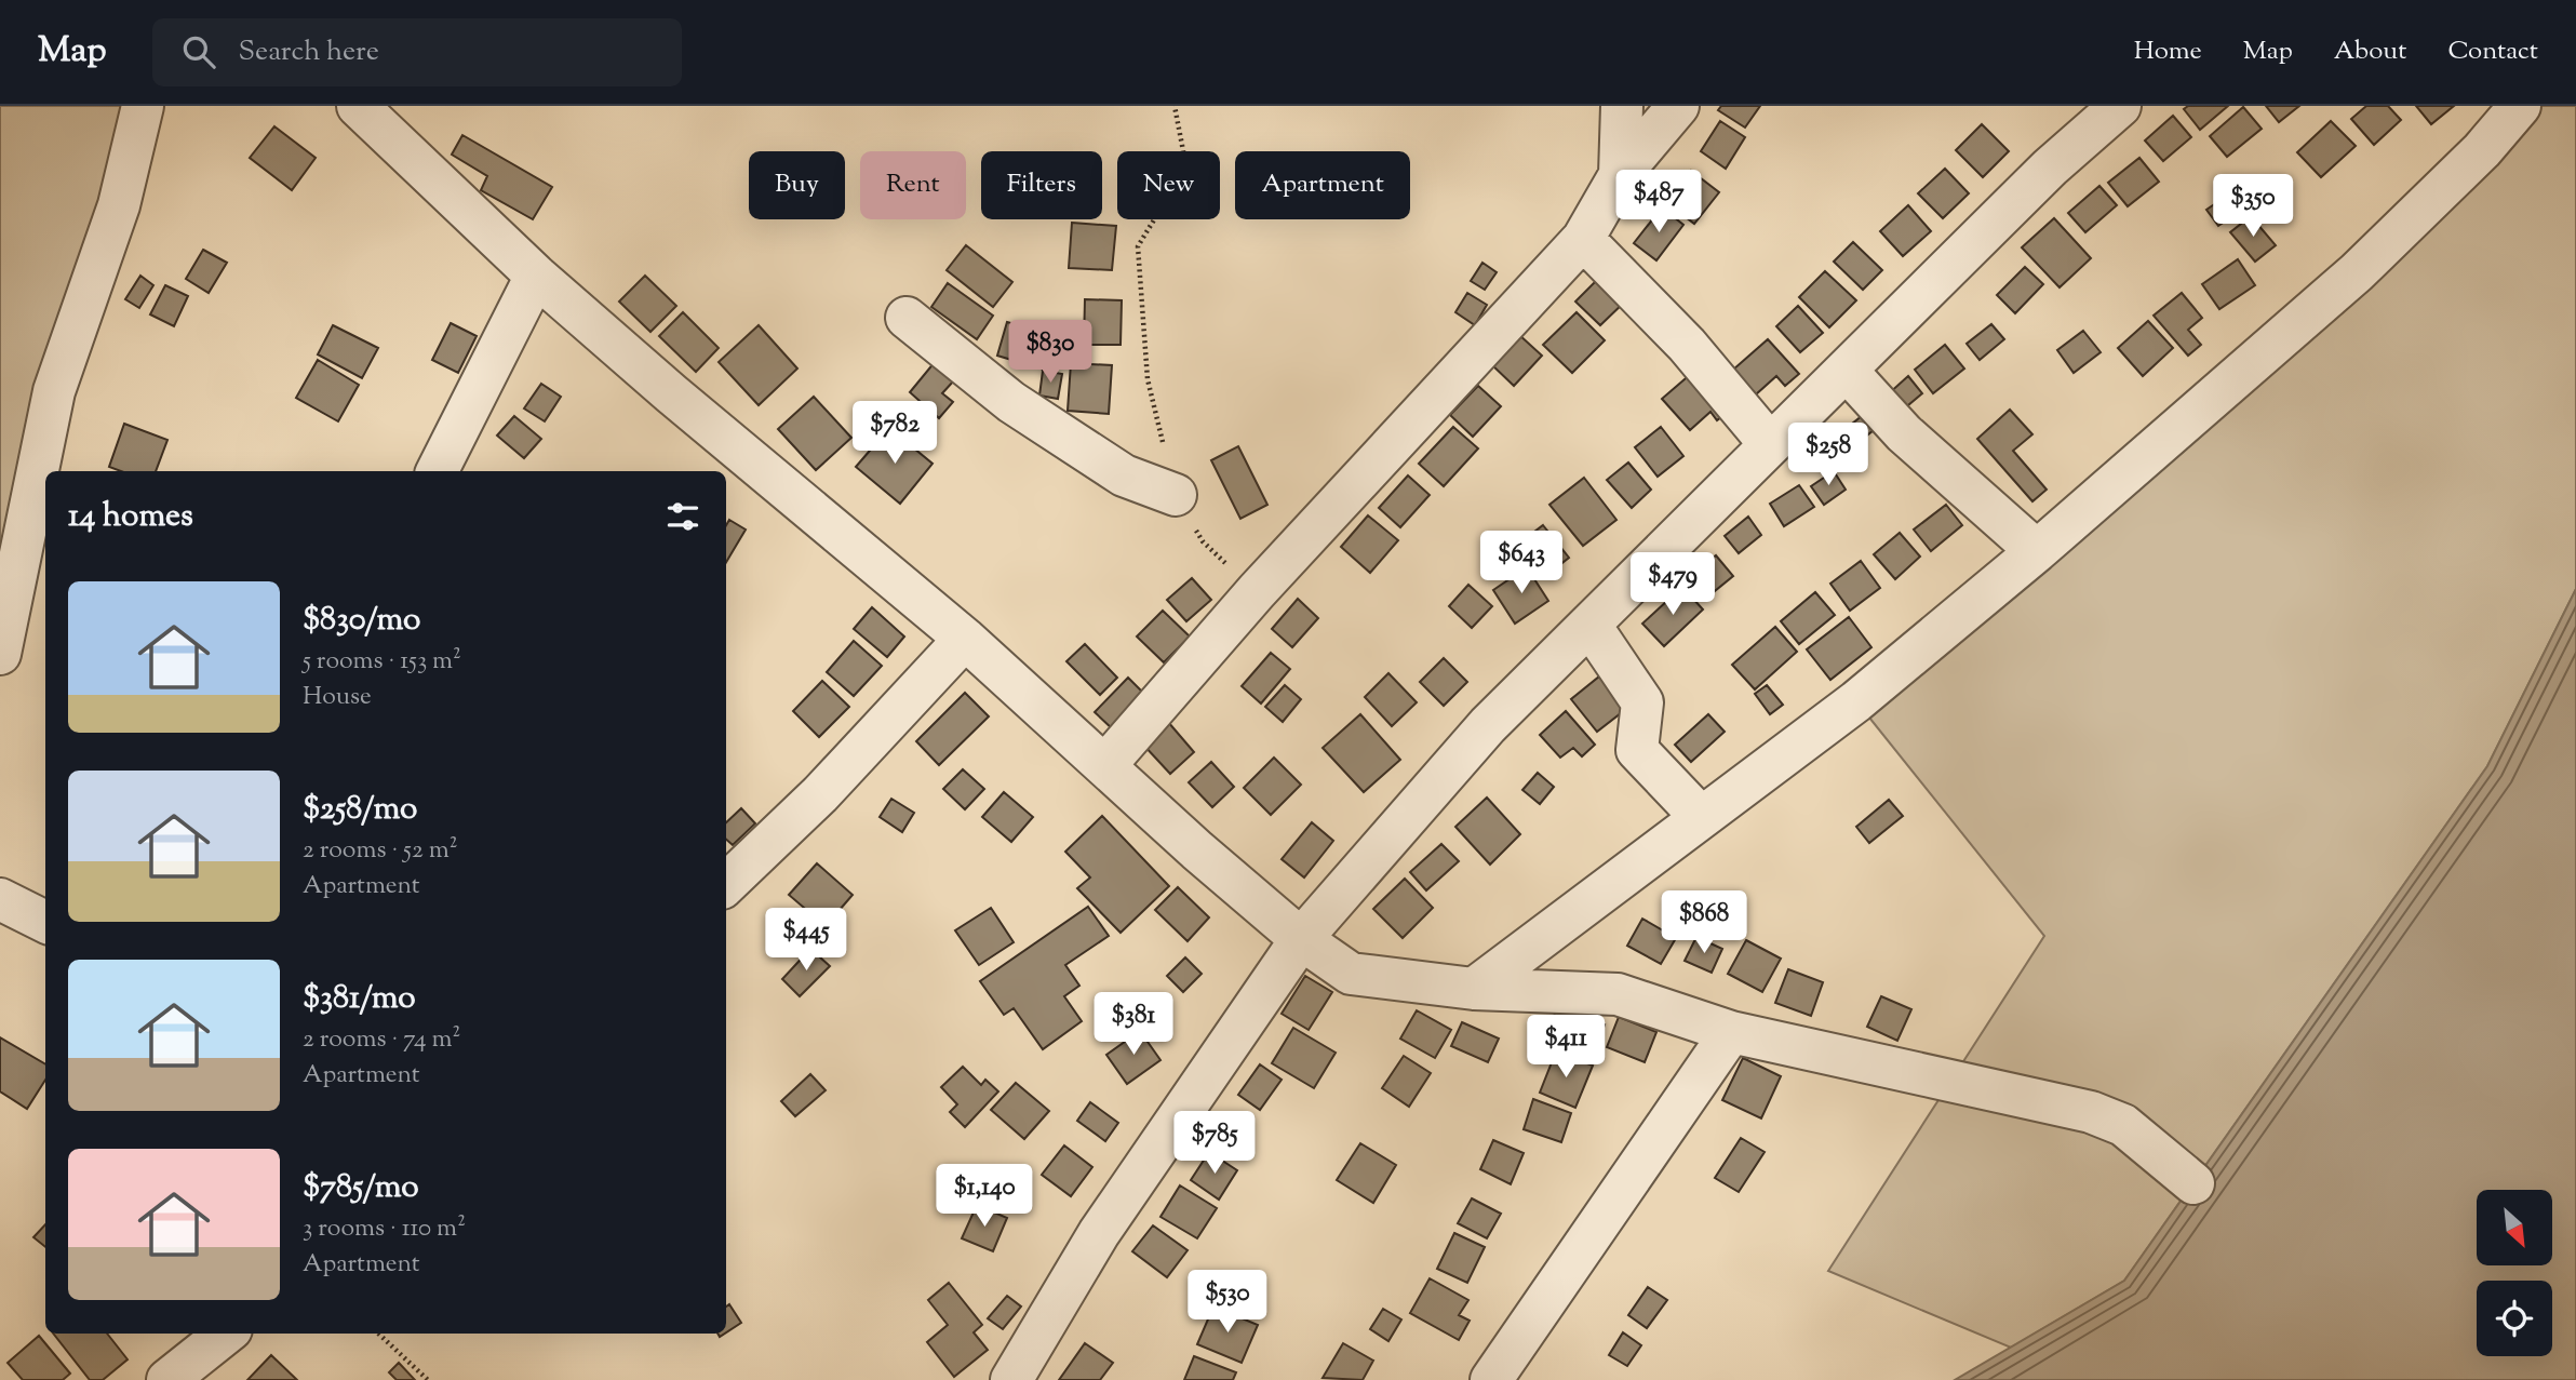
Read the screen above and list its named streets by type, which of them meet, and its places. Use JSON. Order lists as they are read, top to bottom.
{
  "north": "bottom right",
  "page": {
    "header": "Map",
    "search": "Search here",
    "nav": [
      "Home",
      "Map",
      "About",
      "Contact"
    ],
    "chip": [
      "Buy",
      "Rent",
      "Filters",
      "New",
      "Apartment"
    ],
    "price": [
      "$487",
      "$350",
      "$830",
      "$782",
      "$258",
      "$643",
      "$479",
      "$868",
      "$445",
      "$381",
      "$411",
      "$785",
      "$1,140",
      "$530"
    ],
    "heading": "14 homes",
    "list": [
      {
        "name": "$830/mo",
        "note": "5 rooms · 153 m² · House"
      },
      {
        "name": "$258/mo",
        "note": "2 rooms · 52 m² · Apartment"
      },
      {
        "name": "$381/mo",
        "note": "2 rooms · 74 m² · Apartment"
      },
      {
        "name": "$785/mo",
        "note": "3 rooms · 110 m² · Apartment"
      }
    ]
  }
}
